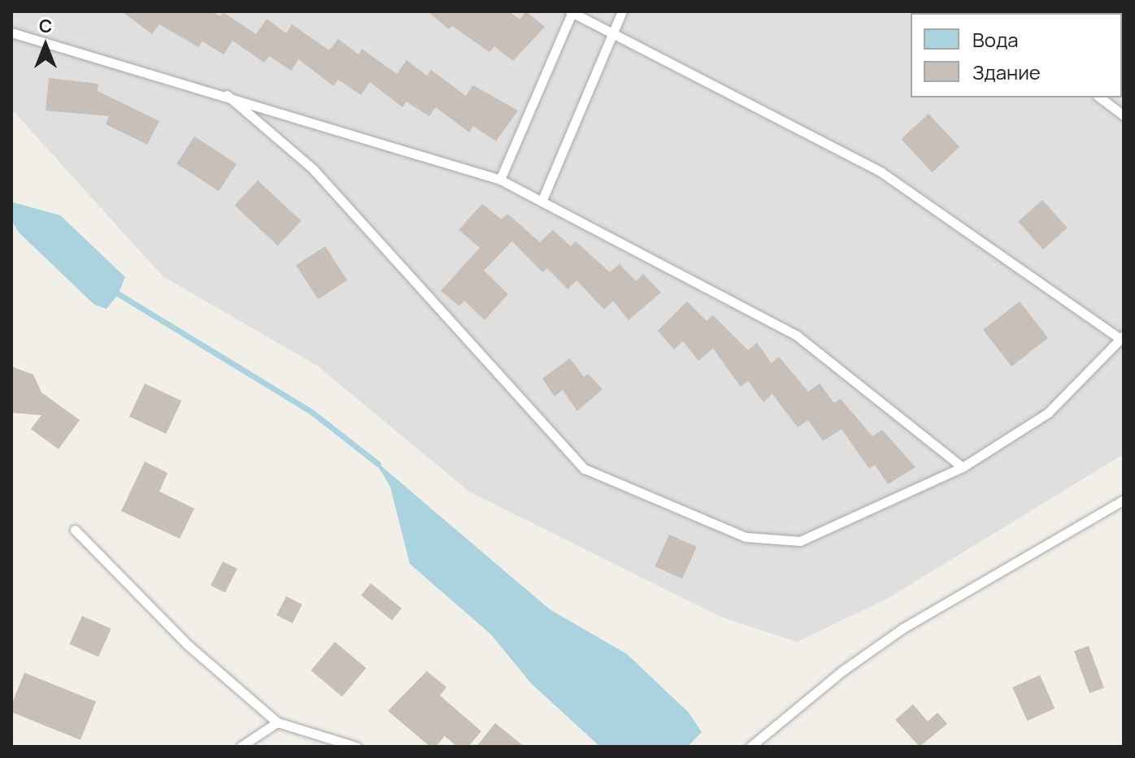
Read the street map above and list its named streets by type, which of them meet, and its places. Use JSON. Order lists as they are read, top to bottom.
{
  "legend": ["Вода", "Здание"],
  "north": "top"
}
